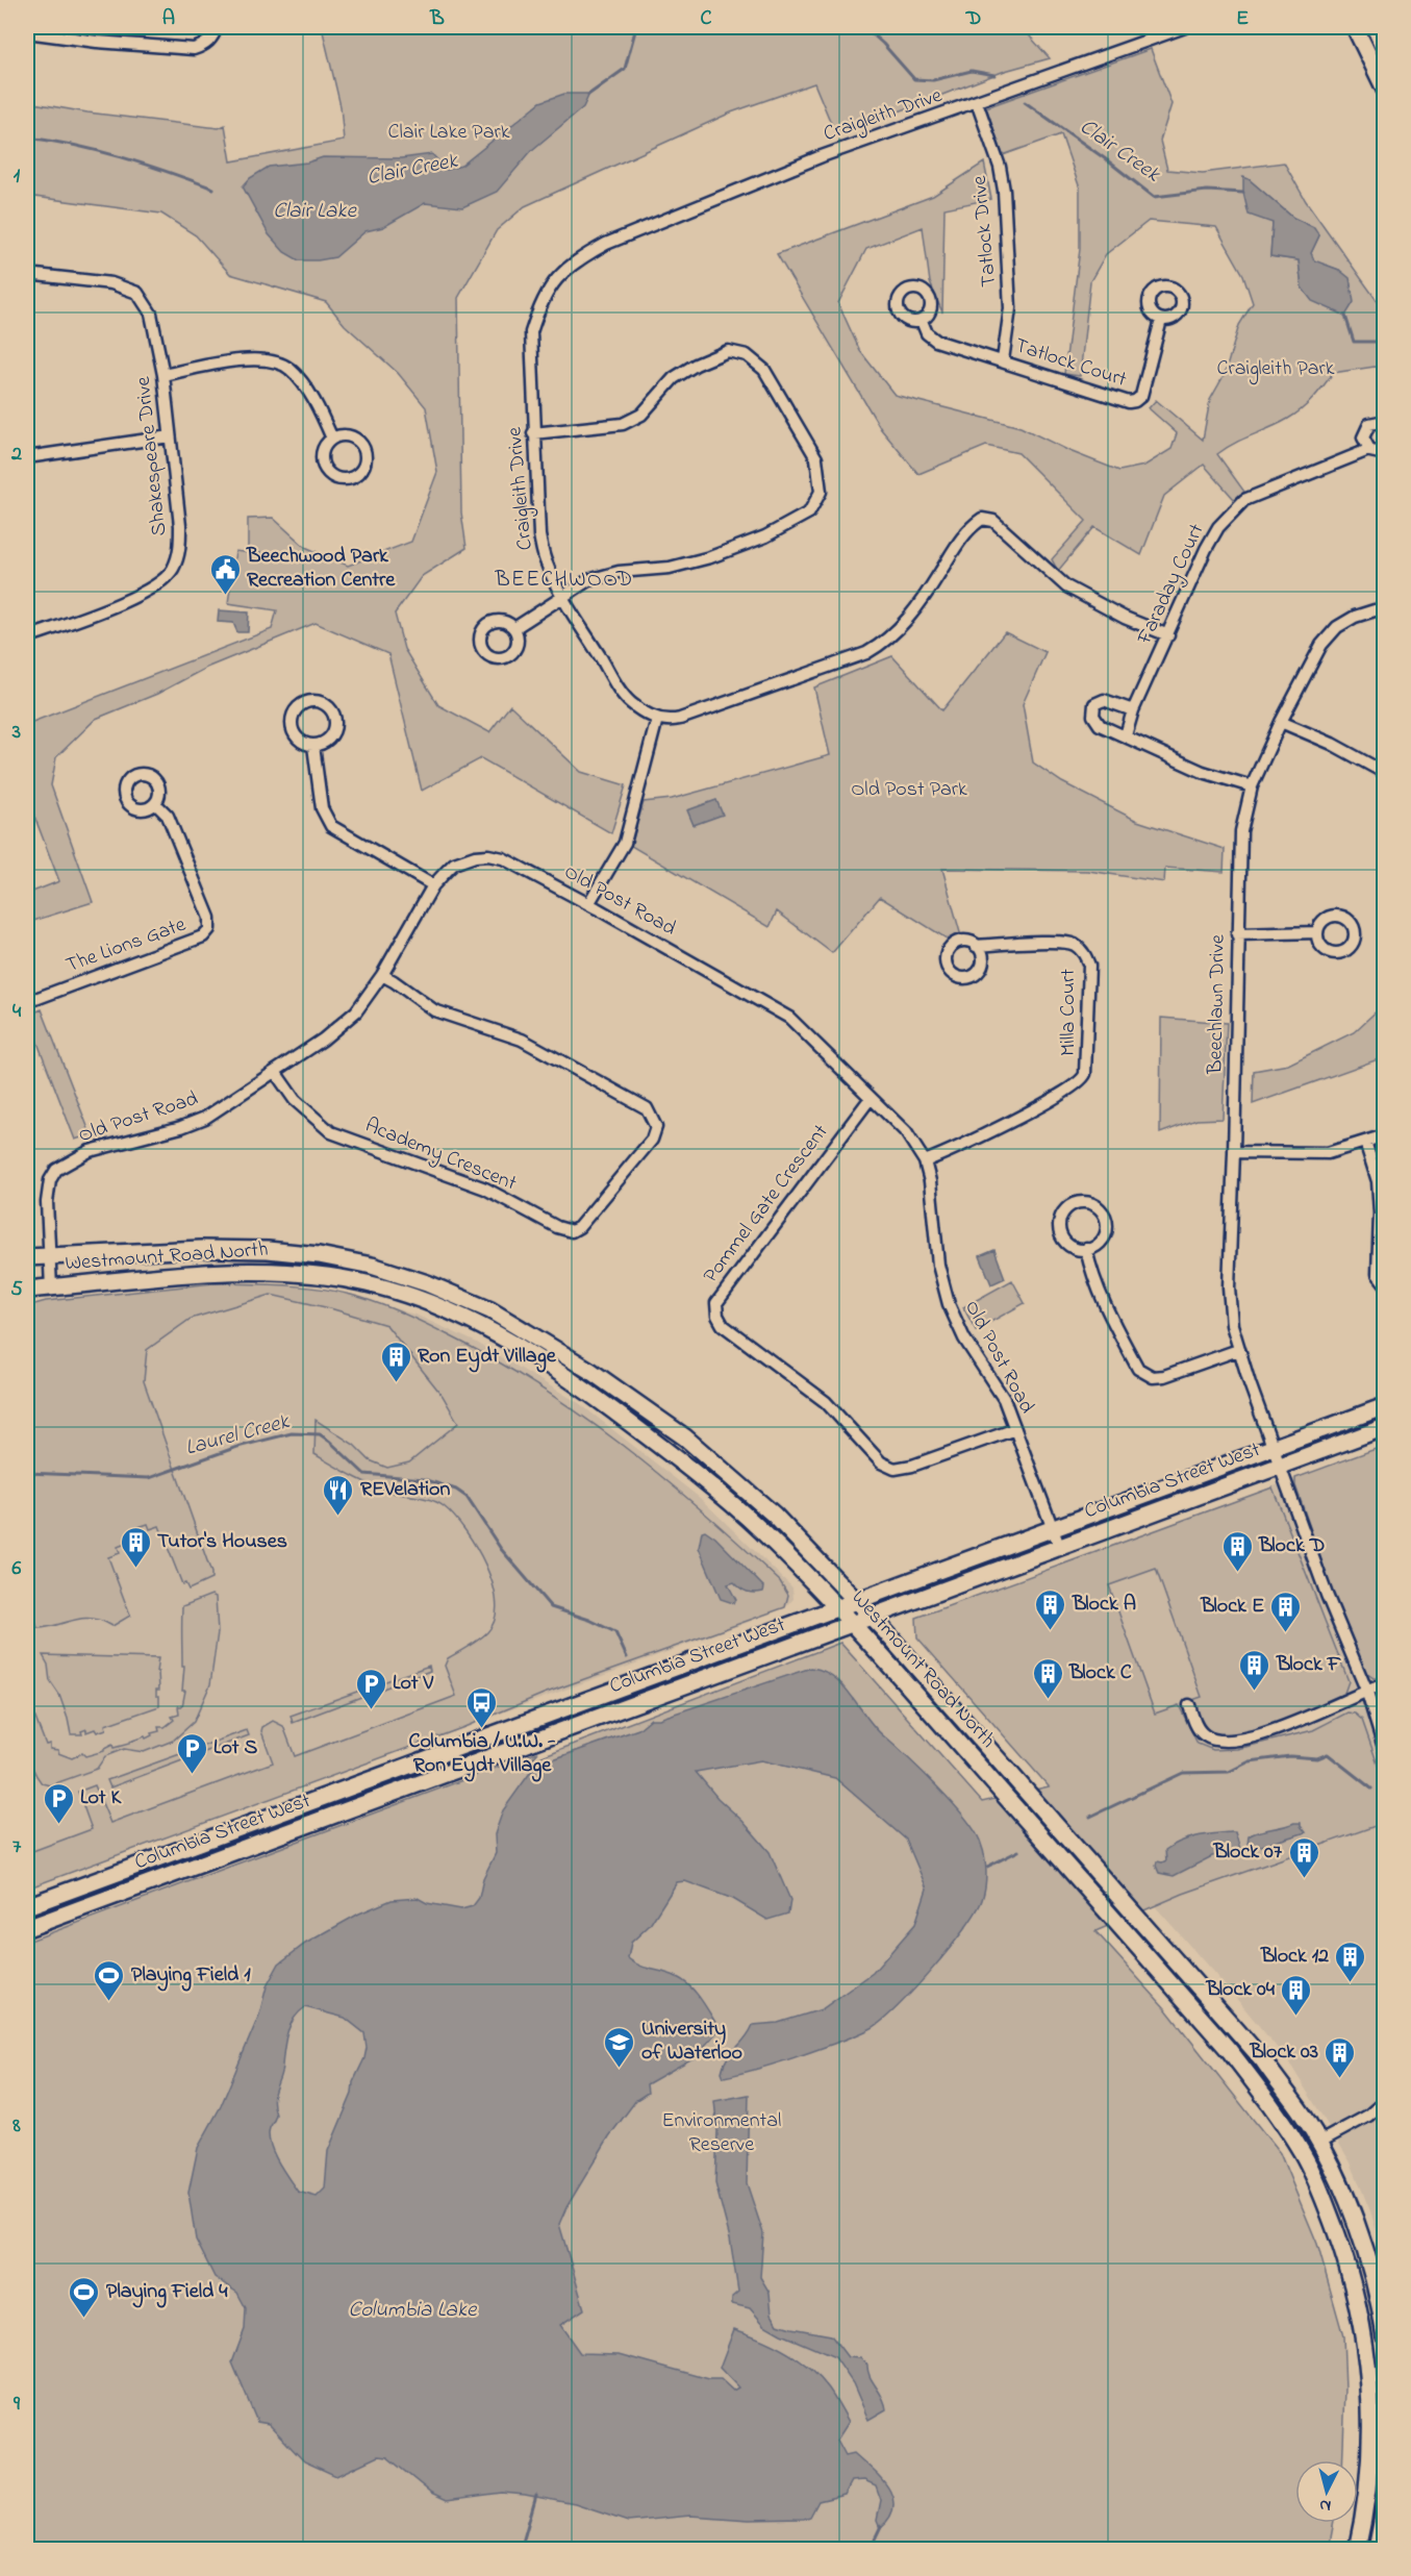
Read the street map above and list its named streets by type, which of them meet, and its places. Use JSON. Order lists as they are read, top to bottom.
{
  "streets": {
    "main road": ["Westmount Road North", "Columbia Street West"],
    "street": [
      "Craigleith Drive",
      "Tatlock Drive",
      "Tatlock Court",
      "Shakespeare Drive",
      "Faraday Court",
      "Old Post Road",
      "The Lions Gate",
      "Beechlawn Drive",
      "Milla Court",
      "Academy Crescent",
      "Pommel Gate Crescent"
    ]
  },
  "crossings": [
    ["Craigleith Drive", "Tatlock Drive"],
    ["Tatlock Drive", "Tatlock Court"],
    ["Old Post Road", "Milla Court"],
    ["Old Post Road", "Academy Crescent"],
    ["Old Post Road", "Pommel Gate Crescent"],
    ["Old Post Road", "Westmount Road North"],
    ["Old Post Road", "Columbia Street West"],
    ["Beechlawn Drive", "Columbia Street West"],
    ["Westmount Road North", "Columbia Street West"]
  ],
  "districts": ["BEECHWOOD"],
  "water": [
    "Clair Creek",
    "Clair Lake",
    "Laurel Creek",
    "Columbia Lake"
  ],
  "parks": [
    "Clair Lake Park",
    "Craigleith Park",
    "Old Post Park",
    "Environmental Reserve"
  ],
  "places": {
    "public building": ["Beechwood Park Recreation Centre"],
    "building": [
      "Ron Eydt Village",
      "Tutor's Houses",
      "Block D",
      "Block A",
      "Block E",
      "Block F",
      "Block C",
      "Block 07",
      "Block 12",
      "Block 04",
      "Block 03"
    ],
    "restaurant": ["REVelation"],
    "parking": ["Lot V", "Lot S", "Lot K"],
    "bus stop": ["Columbia / U.W. - Ron Eydt Village"],
    "sports": ["Playing Field 1", "Playing Field 4"],
    "school or university": ["University of Waterloo"]
  },
  "north": "bottom",
  "grid": {
    "columns": [
      "A",
      "B",
      "C",
      "D",
      "E"
    ],
    "rows": [
      "1",
      "2",
      "3",
      "4",
      "5",
      "6",
      "7",
      "8",
      "9"
    ]
  }
}
